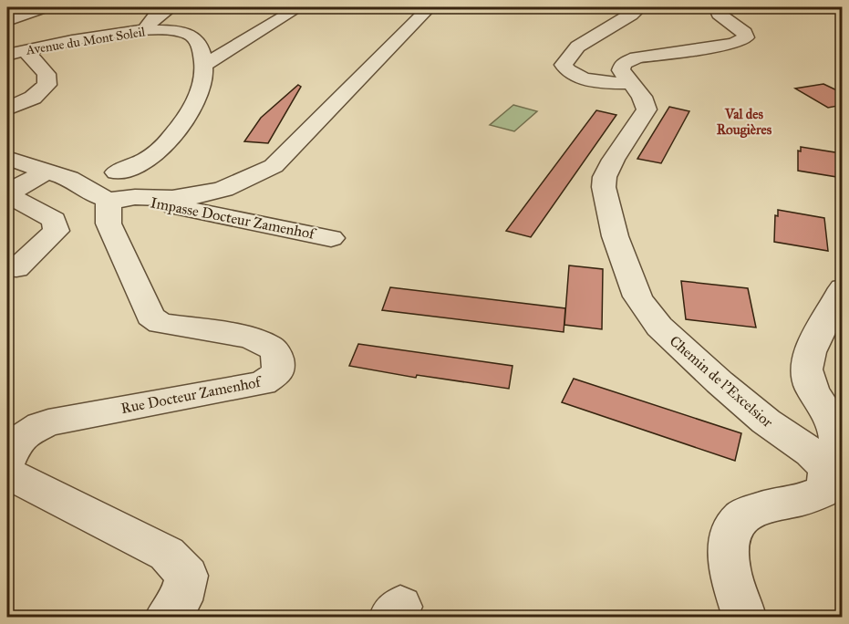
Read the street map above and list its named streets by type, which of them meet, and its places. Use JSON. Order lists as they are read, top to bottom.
{
  "streets": {
    "street": [
      "Avenue du Mont Soleil",
      "Impasse Docteur Zamenhof",
      "Chemin de l'Excelsior",
      "Rue Docteur Zamenhof"
    ]
  },
  "crossings": [
    ["Impasse Docteur Zamenhof", "Rue Docteur Zamenhof"]
  ],
  "districts": ["Val des Rougières"]
}
